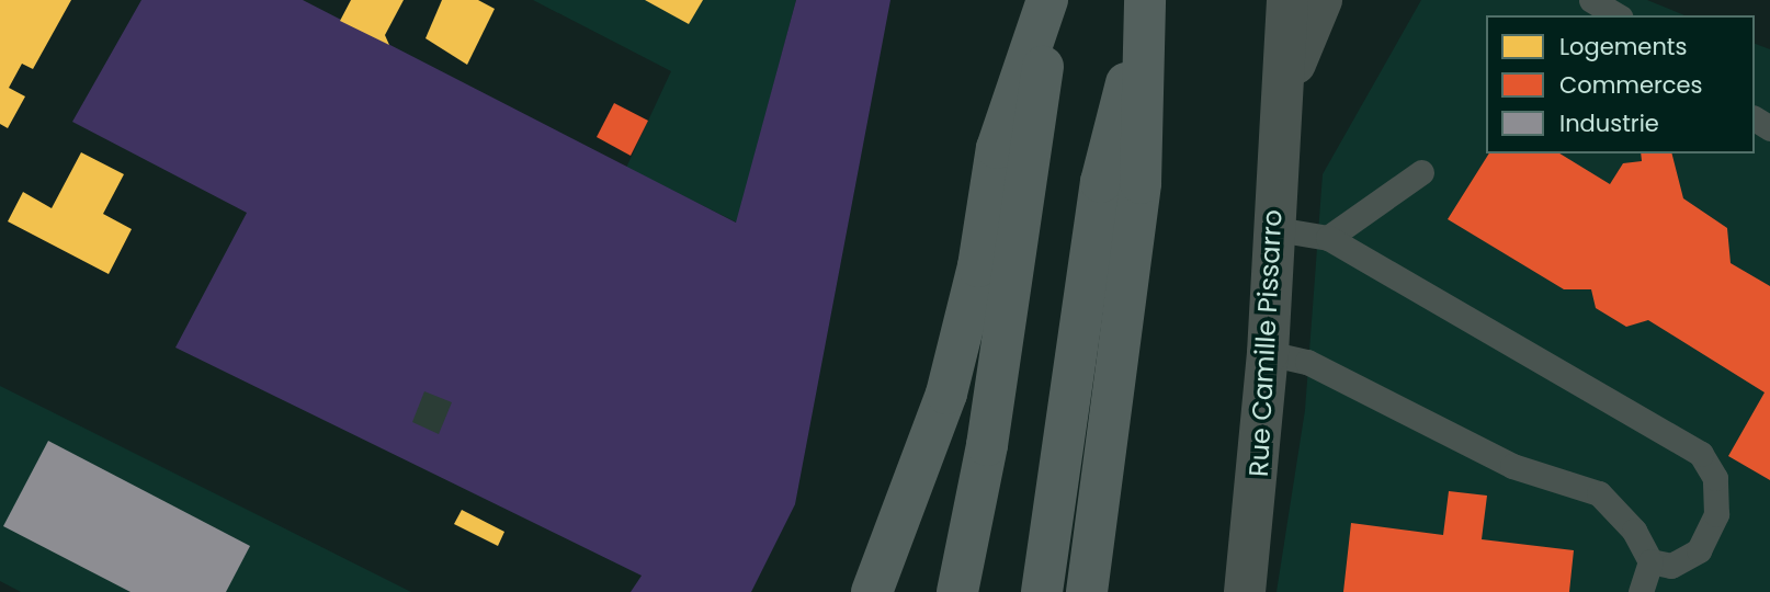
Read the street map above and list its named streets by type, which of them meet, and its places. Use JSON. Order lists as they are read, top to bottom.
{
  "streets": {
    "street": ["Rue Camille Pissarro"]
  },
  "legend": ["Logements", "Commerces", "Industrie"]
}
